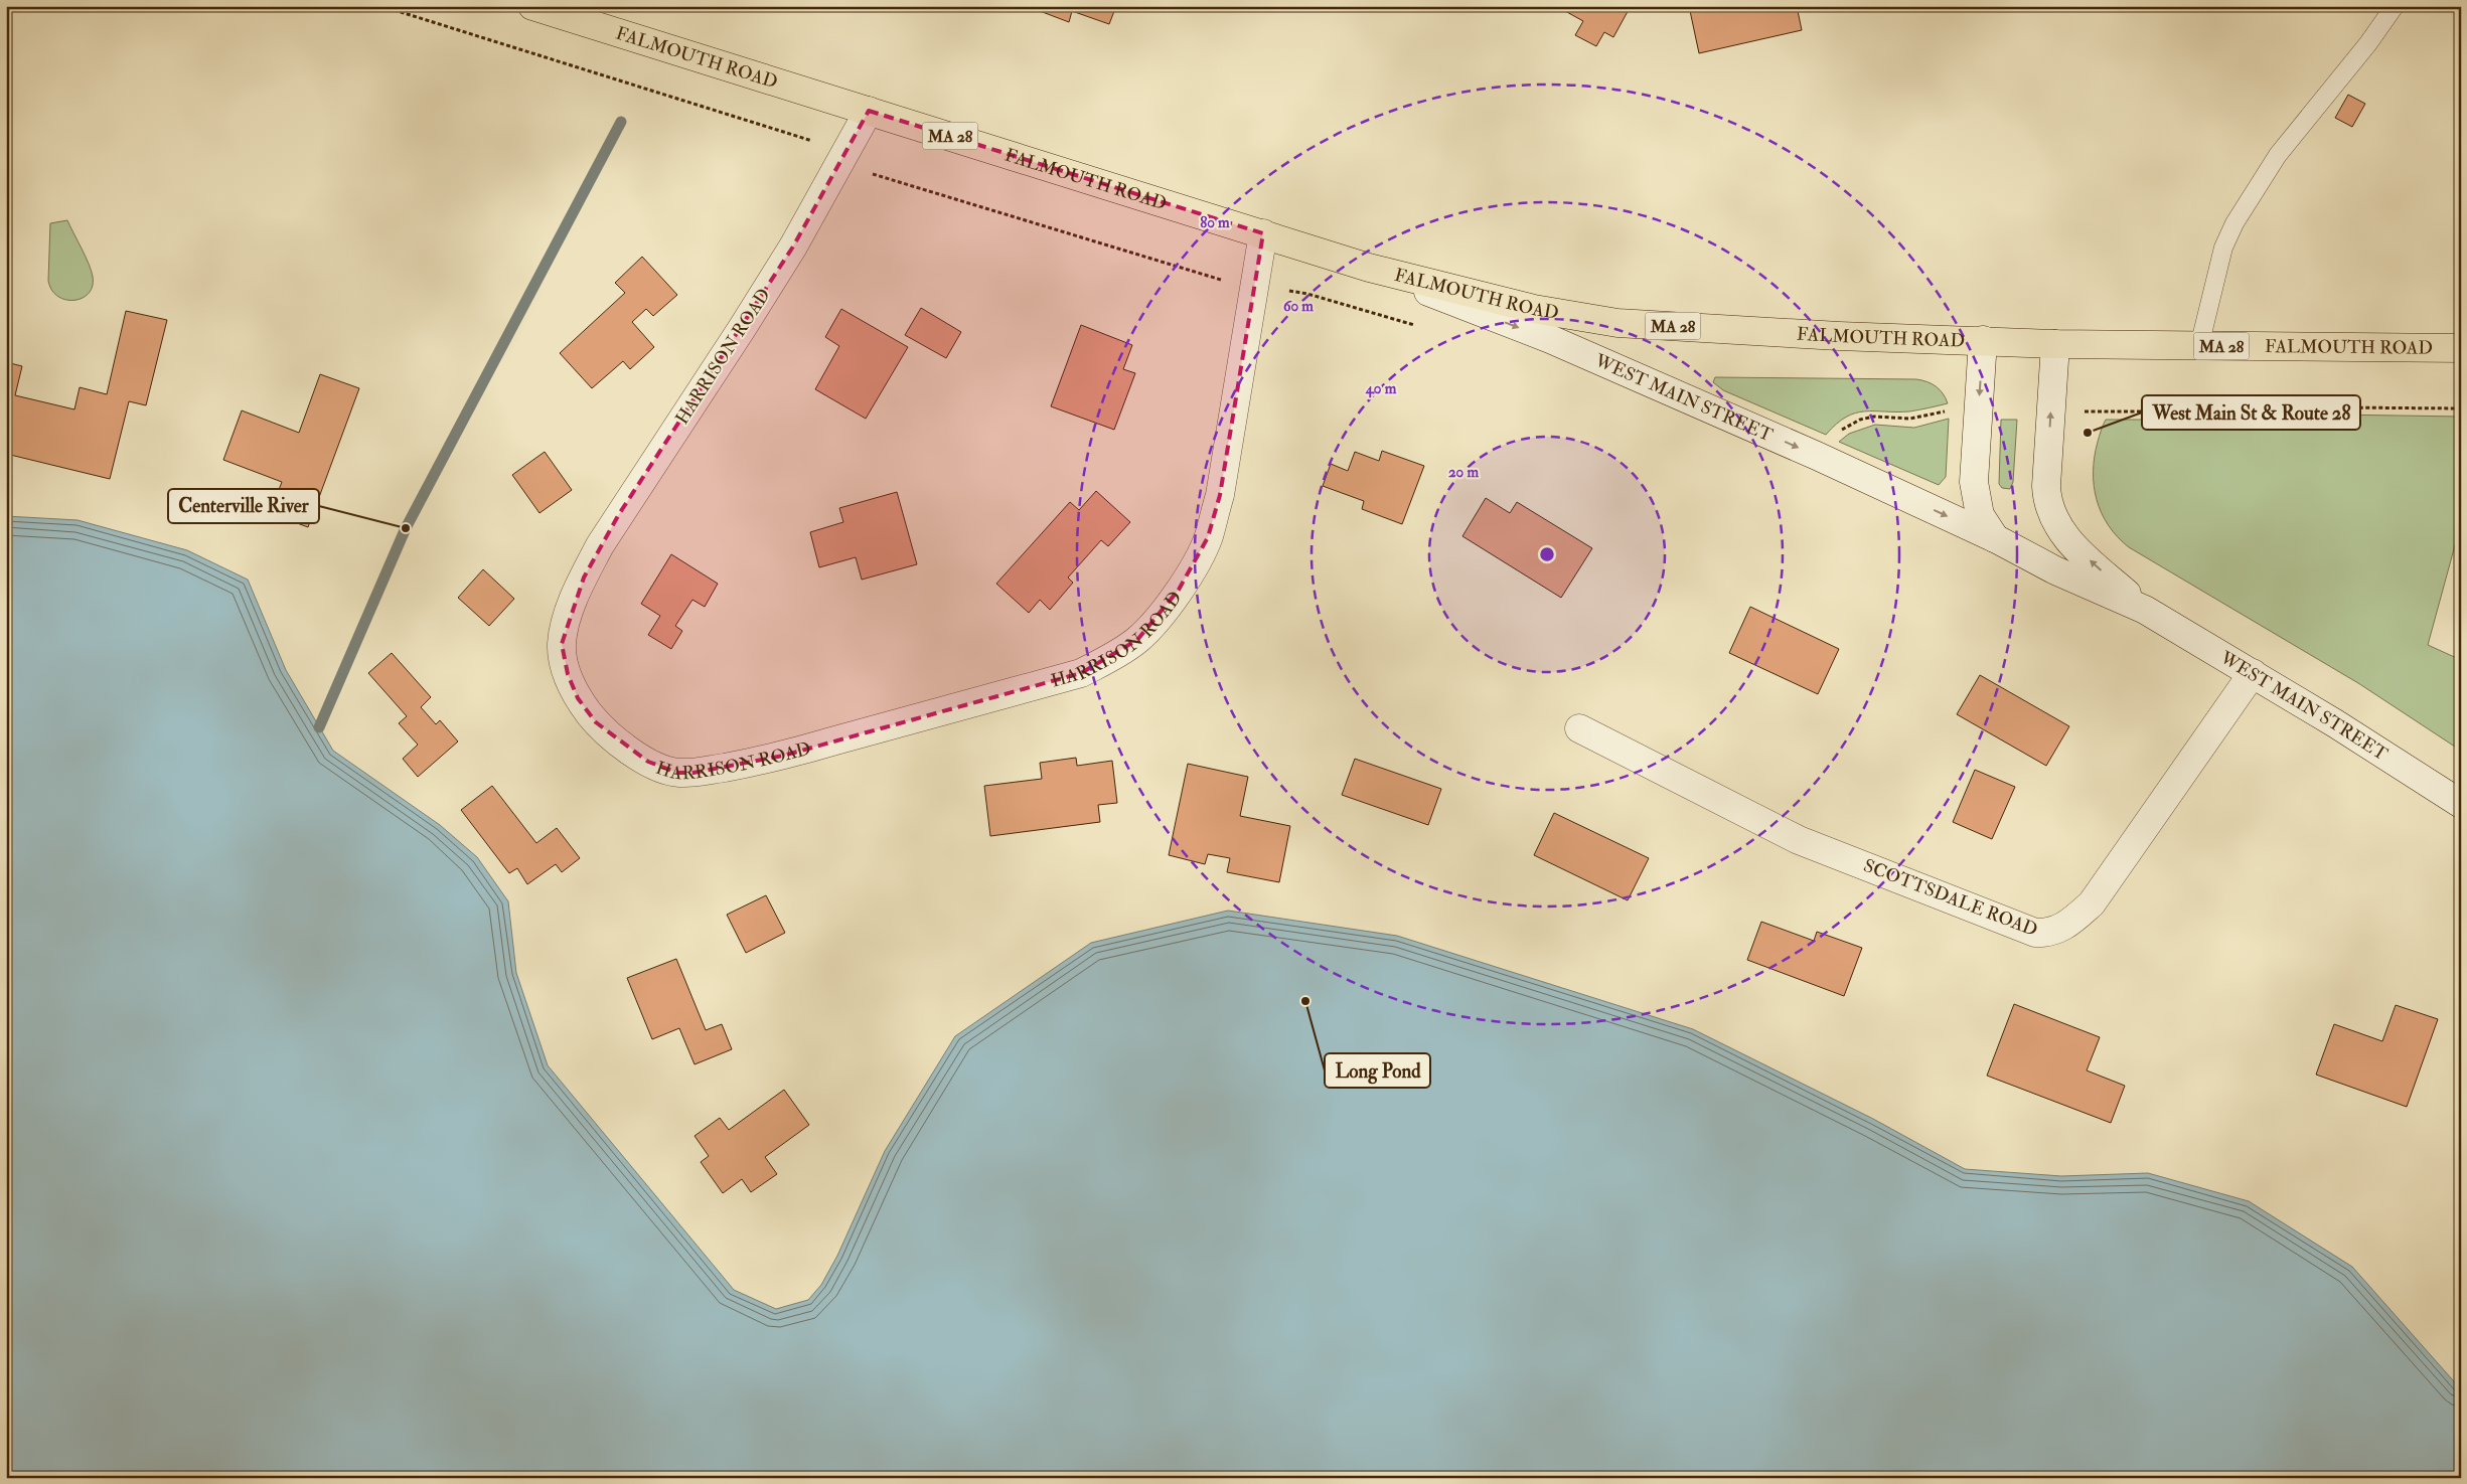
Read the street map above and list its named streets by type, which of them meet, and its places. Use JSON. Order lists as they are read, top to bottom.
{
  "streets": {
    "main road": ["FALMOUTH ROAD", "MA 28"],
    "street": ["HARRISON ROAD", "WEST MAIN STREET", "SCOTTSDALE ROAD"]
  },
  "crossings": [
    ["FALMOUTH ROAD", "HARRISON ROAD"],
    ["FALMOUTH ROAD", "WEST MAIN STREET"],
    ["WEST MAIN STREET", "SCOTTSDALE ROAD"]
  ],
  "places": ["West Main St & Route 28", "Centerville River", "Long Pond"],
  "rings": [
    "80 m",
    "60 m",
    "40 m",
    "20 m"
  ]
}
